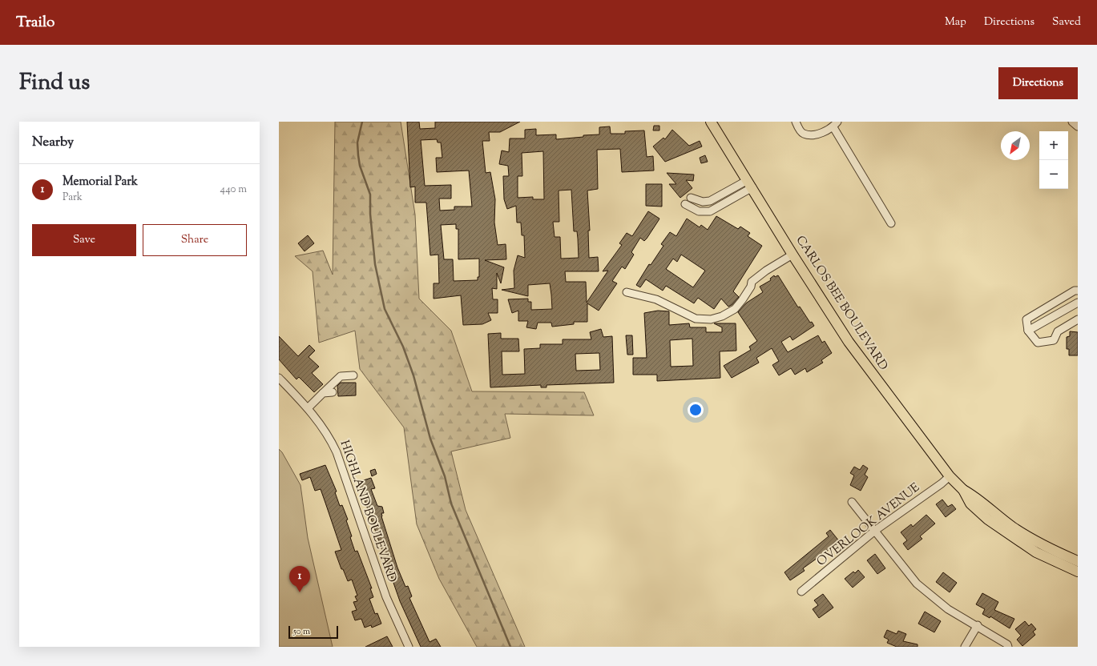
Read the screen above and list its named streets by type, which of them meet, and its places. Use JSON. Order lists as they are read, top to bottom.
{
  "streets": {
    "main road": ["CARLOS BEE BOULEVARD"],
    "street": ["HIGHLAND BOULEVARD", "OVERLOOK AVENUE"]
  },
  "crossings": [
    ["CARLOS BEE BOULEVARD", "OVERLOOK AVENUE"]
  ],
  "scale_bar": "50 m",
  "north": "bottom left",
  "page": {
    "header": "Trailo",
    "nav": ["Map", "Directions", "Saved"],
    "title": "Find us",
    "buttons": [
      "Directions",
      ["Save", "Share"]
    ],
    "heading": "Nearby",
    "map_buttons": ["+", "−"],
    "list": [
      {
        "mark": "1",
        "name": "Memorial Park",
        "note": "Park",
        "value": "440 m"
      }
    ],
    "pins": "1",
    "scale": "50 m"
  }
}
